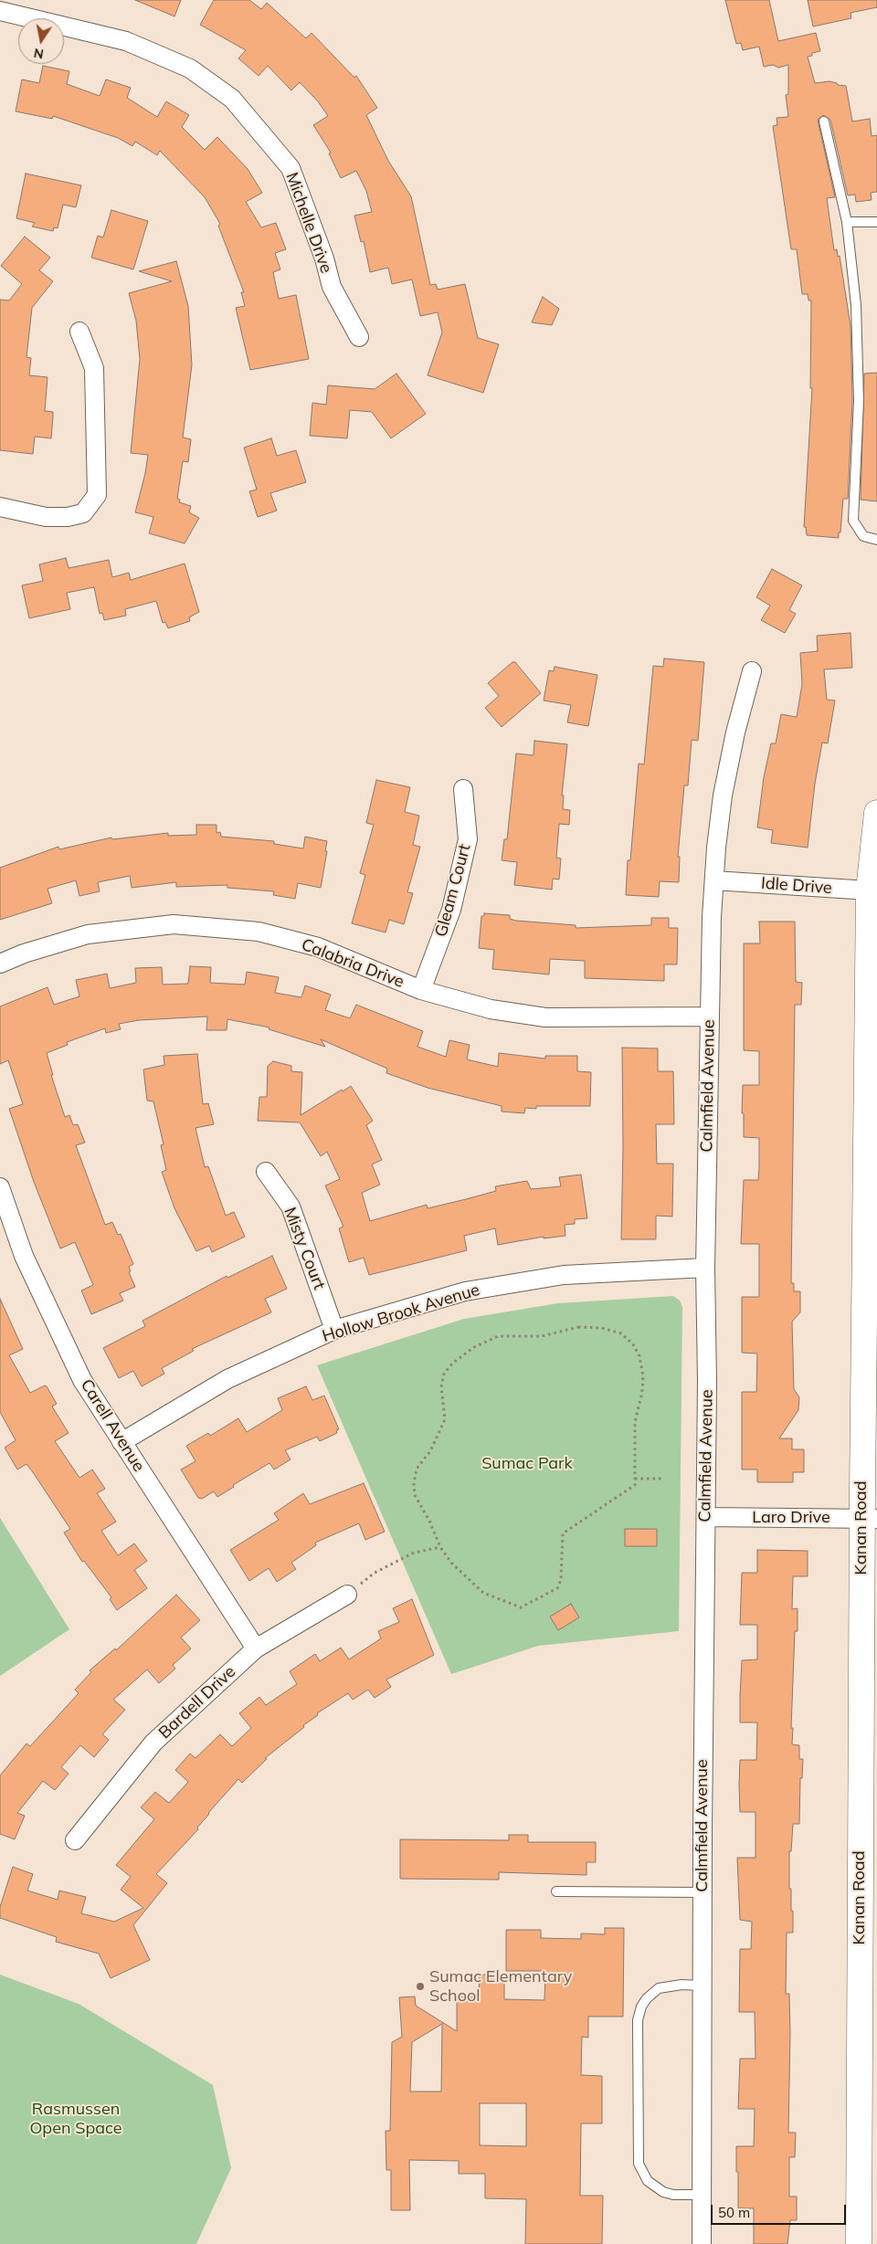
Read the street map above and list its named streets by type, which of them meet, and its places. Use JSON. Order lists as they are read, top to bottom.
{
  "streets": {
    "main road": ["Kanan Road"],
    "street": [
      "Michelle Drive",
      "Idle Drive",
      "Gleam Court",
      "Calabria Drive",
      "Calmfield Avenue",
      "Misty Court",
      "Hollow Brook Avenue",
      "Carell Avenue",
      "Laro Drive",
      "Bardell Drive"
    ]
  },
  "crossings": [
    ["Idle Drive", "Calmfield Avenue"],
    ["Idle Drive", "Kanan Road"],
    ["Gleam Court", "Calabria Drive"],
    ["Calabria Drive", "Calmfield Avenue"],
    ["Calmfield Avenue", "Hollow Brook Avenue"],
    ["Calmfield Avenue", "Laro Drive"],
    ["Misty Court", "Hollow Brook Avenue"],
    ["Hollow Brook Avenue", "Carell Avenue"],
    ["Carell Avenue", "Bardell Drive"],
    ["Laro Drive", "Kanan Road"]
  ],
  "parks": ["Sumac Park", "Rasmussen Open Space"],
  "places": ["Sumac Elementary School"],
  "scale_bar": "50 m",
  "north": "bottom"
}
